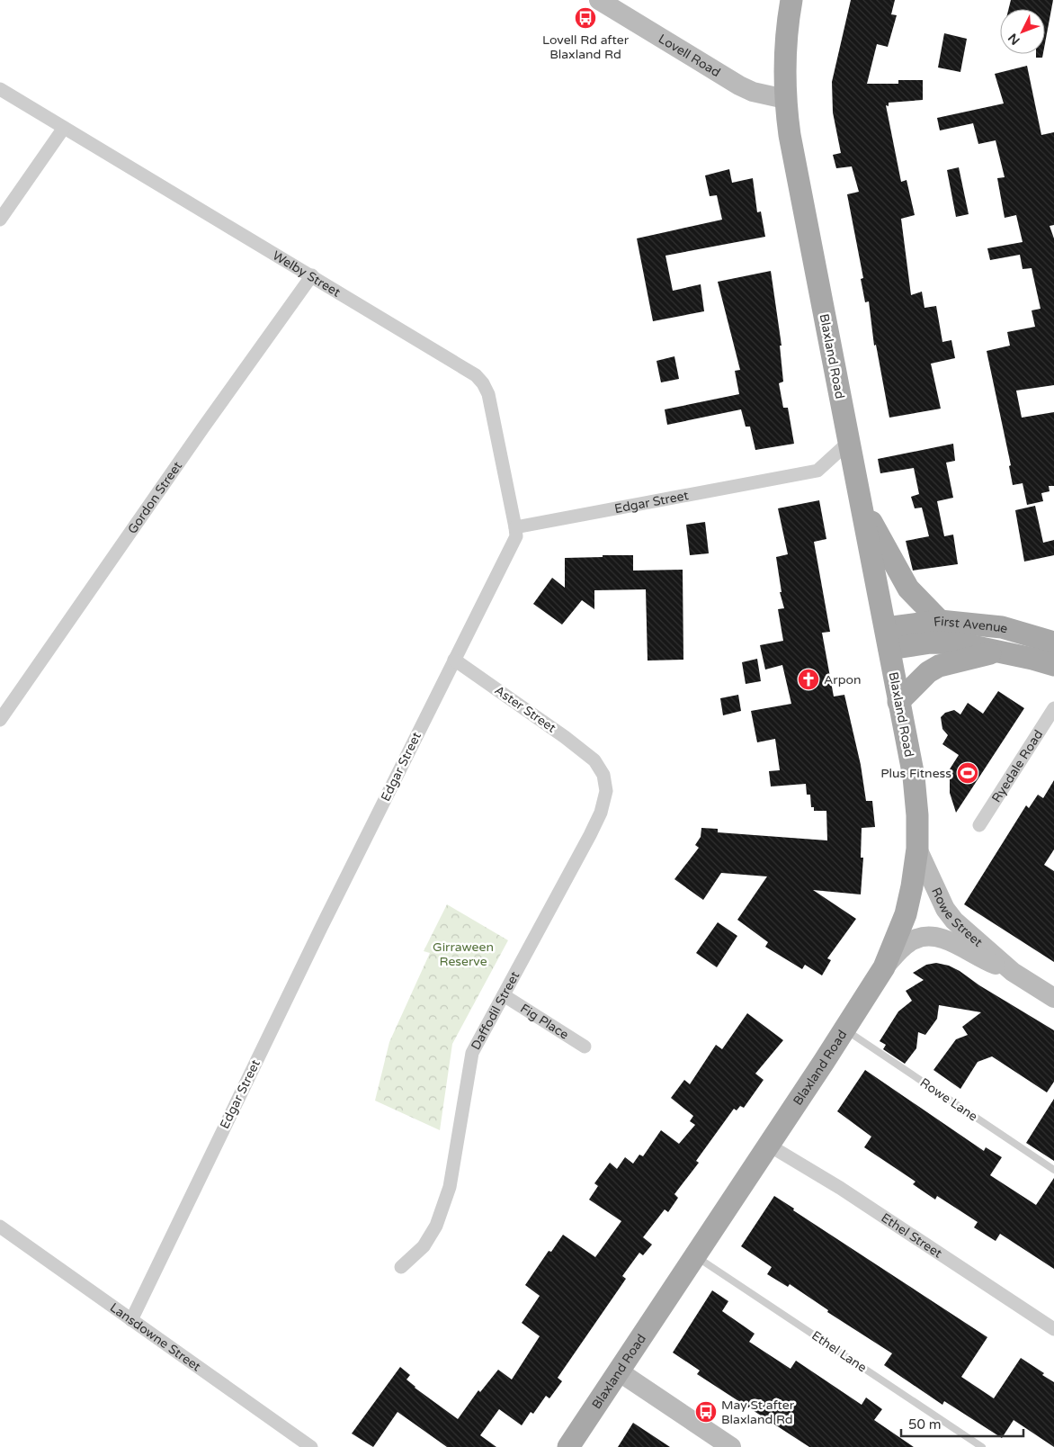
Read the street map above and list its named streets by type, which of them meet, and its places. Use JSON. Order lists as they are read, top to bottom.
{
  "streets": {
    "main road": ["Blaxland Road", "First Avenue"],
    "street": [
      "Lovell Road",
      "Welby Street",
      "Gordon Street",
      "Edgar Street",
      "Aster Street",
      "Ryedale Road",
      "Rowe Street",
      "Daffodil Street",
      "Fig Place",
      "Ethel Street",
      "Lansdowne Street"
    ],
    "lane": ["Rowe Lane", "Ethel Lane"]
  },
  "crossings": [
    ["Lovell Road", "Blaxland Road"],
    ["Welby Street", "Gordon Street"],
    ["Welby Street", "Edgar Street"],
    ["Blaxland Road", "Edgar Street"],
    ["Blaxland Road", "First Avenue"],
    ["Blaxland Road", "Rowe Street"],
    ["Blaxland Road", "Rowe Lane"],
    ["Blaxland Road", "Ethel Street"],
    ["Blaxland Road", "Ethel Lane"],
    ["Edgar Street", "Aster Street"],
    ["Edgar Street", "Lansdowne Street"],
    ["Aster Street", "Daffodil Street"],
    ["Daffodil Street", "Fig Place"]
  ],
  "parks": ["Girraween Reserve"],
  "places": {
    "bus stop": ["Lovell Rd after Blaxland Rd", "May St after Blaxland Rd"],
    "church": ["Arpon"],
    "sports": ["Plus Fitness"]
  },
  "scale_bar": "50 m",
  "north": "bottom left"
}
